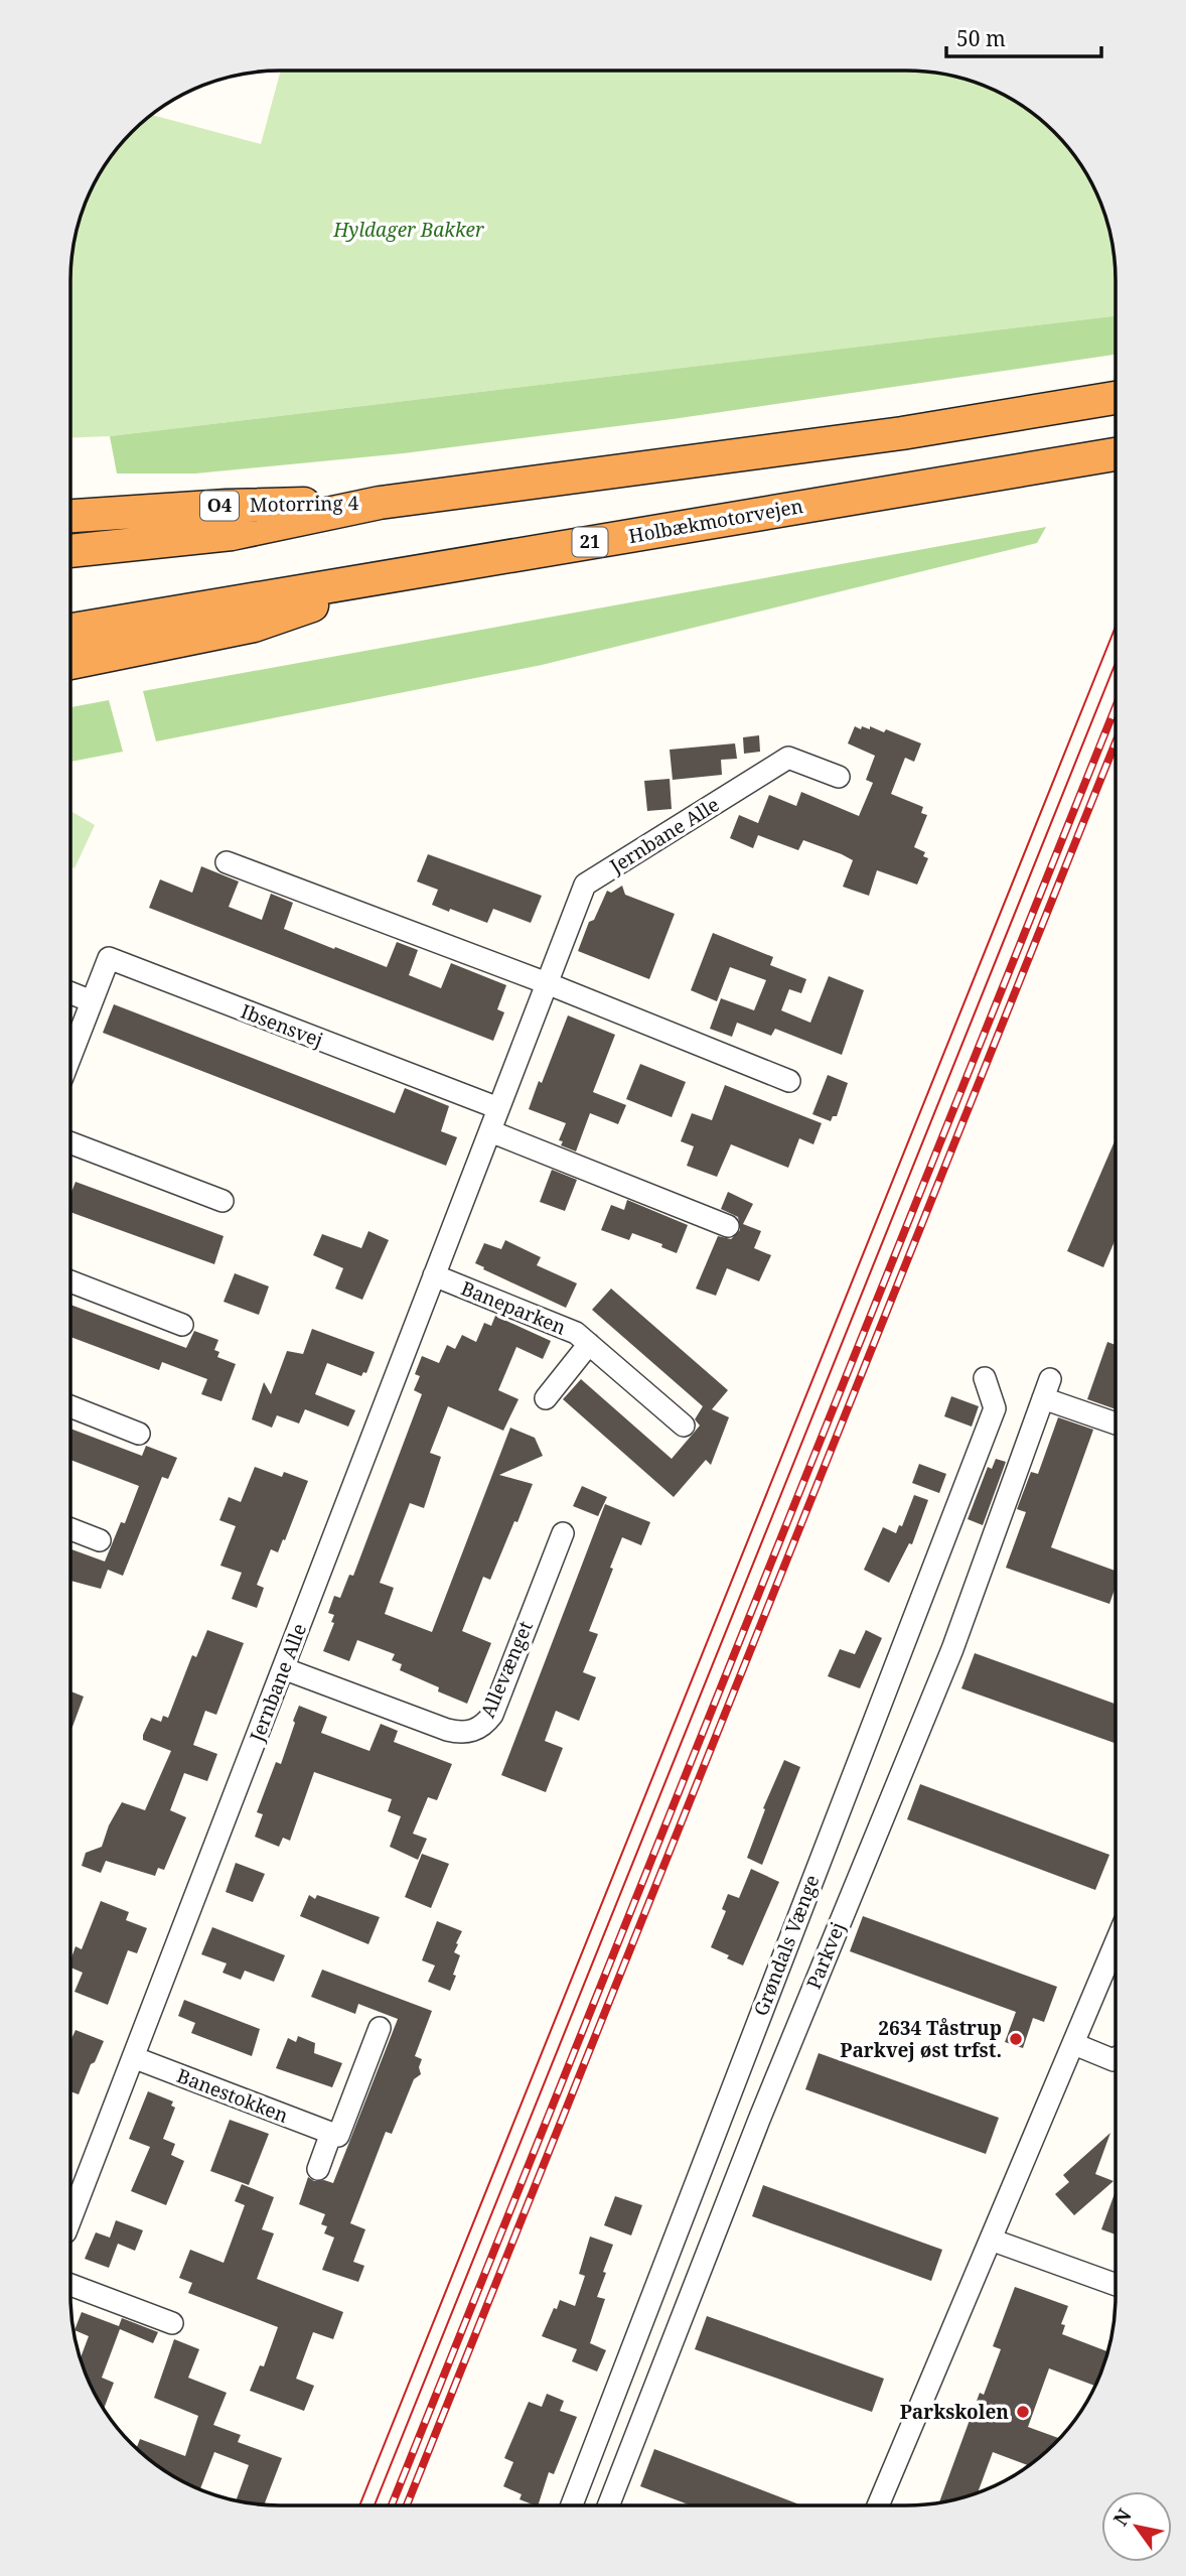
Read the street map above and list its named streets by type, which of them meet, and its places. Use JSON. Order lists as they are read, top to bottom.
{
  "streets": {
    "highway": [
      "Motorring 4",
      "O4",
      "Holbækmotorvejen",
      "21"
    ],
    "street": [
      "Jernbane Alle",
      "Ibsensvej",
      "Baneparken",
      "Allevænget",
      "Grøndals Vænge",
      "Parkvej",
      "Banestokken"
    ]
  },
  "crossings": [
    ["Jernbane Alle", "Ibsensvej"],
    ["Jernbane Alle", "Baneparken"],
    ["Jernbane Alle", "Allevænget"],
    ["Jernbane Alle", "Banestokken"]
  ],
  "parks": ["Hyldager Bakker"],
  "places": ["2634 Tåstrup Parkvej øst trfst.", "Parkskolen"],
  "scale_bar": "50 m",
  "north": "top left"
}
